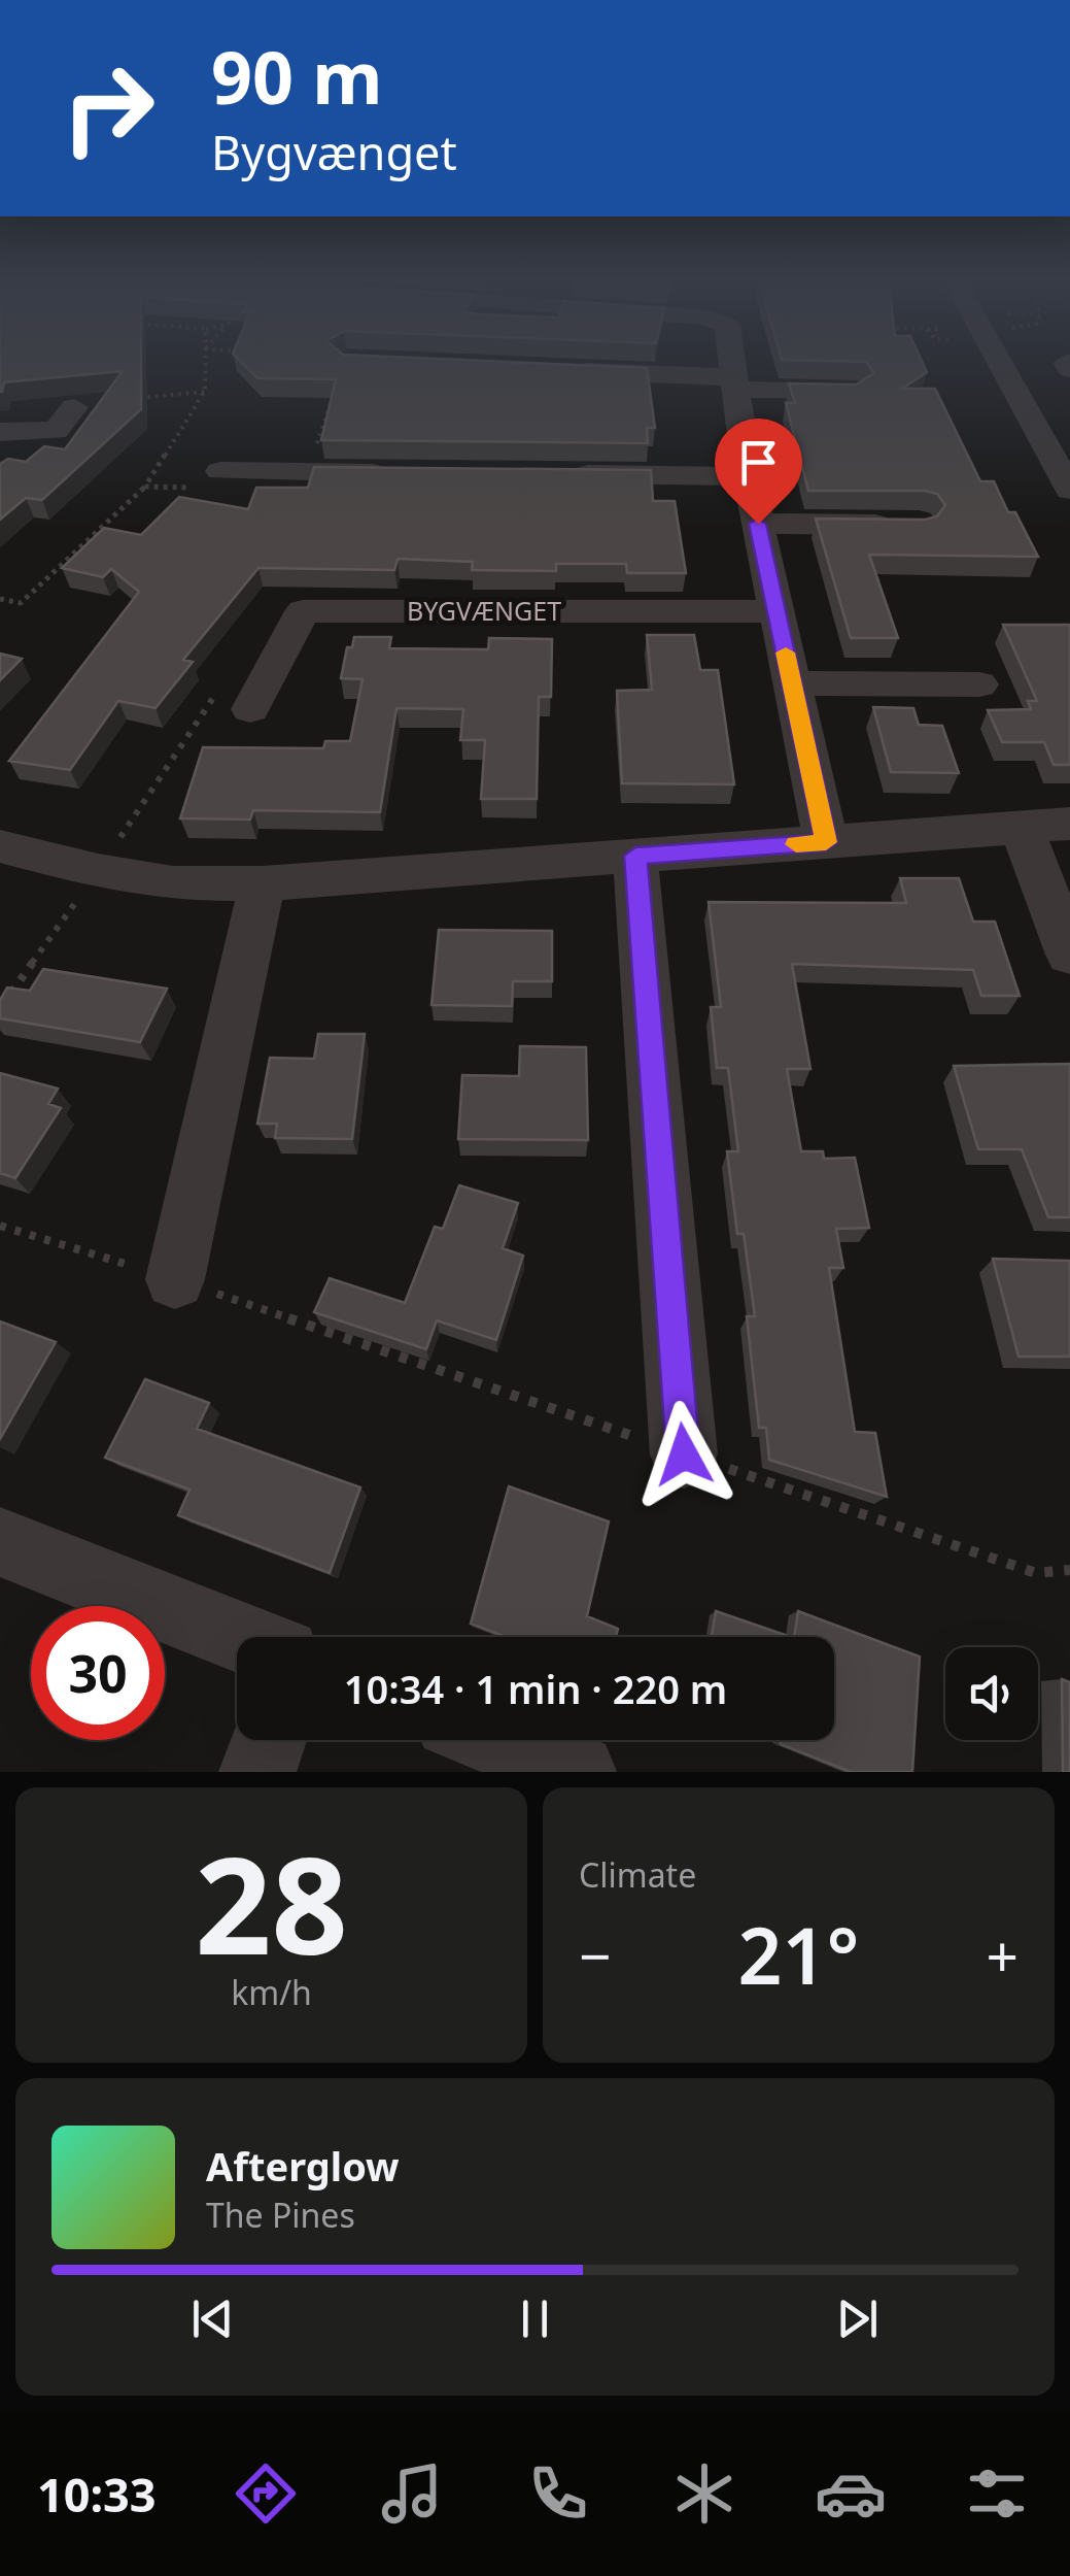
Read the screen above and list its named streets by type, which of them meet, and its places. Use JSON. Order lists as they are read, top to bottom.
{
  "streets": {
    "street": ["BYGVÆNGET"]
  },
  "page": {
    "turn": ["90 m", "Bygvænget"],
    "limit": "30",
    "trip": "10:34 · 1 min · 220 m",
    "tile": [
      ["28", "km/h"],
      "Climate"
    ],
    "heat": ["−", "21°", "+"],
    "song": ["Afterglow", "The Pines"],
    "tabs": "10:33"
  }
}
